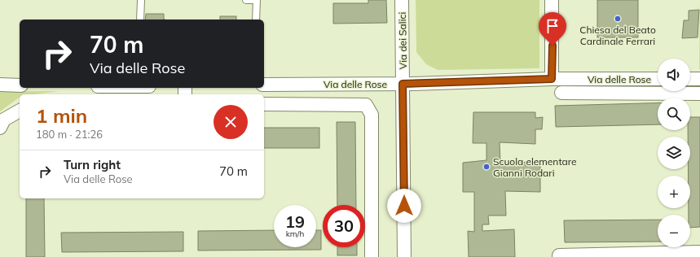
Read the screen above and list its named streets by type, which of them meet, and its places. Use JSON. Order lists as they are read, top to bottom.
{
  "streets": {
    "street": ["Via dei Salici", "Via delle Rose"]
  },
  "crossings": [
    ["Via dei Salici", "Via delle Rose"]
  ],
  "places": ["Chiesa del Beato Cardinale Ferrari", "Scuola elementare Gianni Rodari"],
  "page": {
    "turn": ["70 m", "Via delle Rose"],
    "map_buttons": ["+", "−"],
    "heading": ["1 min", "180 m · 21:26"],
    "list": [
      {
        "name": "Turn right",
        "note": "Via delle Rose",
        "value": "70 m"
      }
    ],
    "speed": "19 km/h",
    "limit": "30"
  }
}
